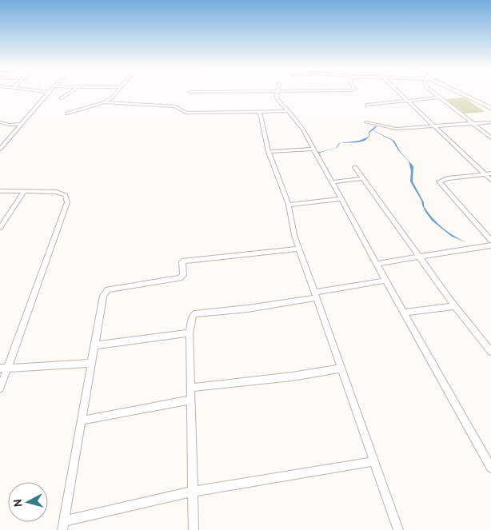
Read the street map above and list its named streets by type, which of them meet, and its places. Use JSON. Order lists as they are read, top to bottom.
{
  "north": "left"
}
